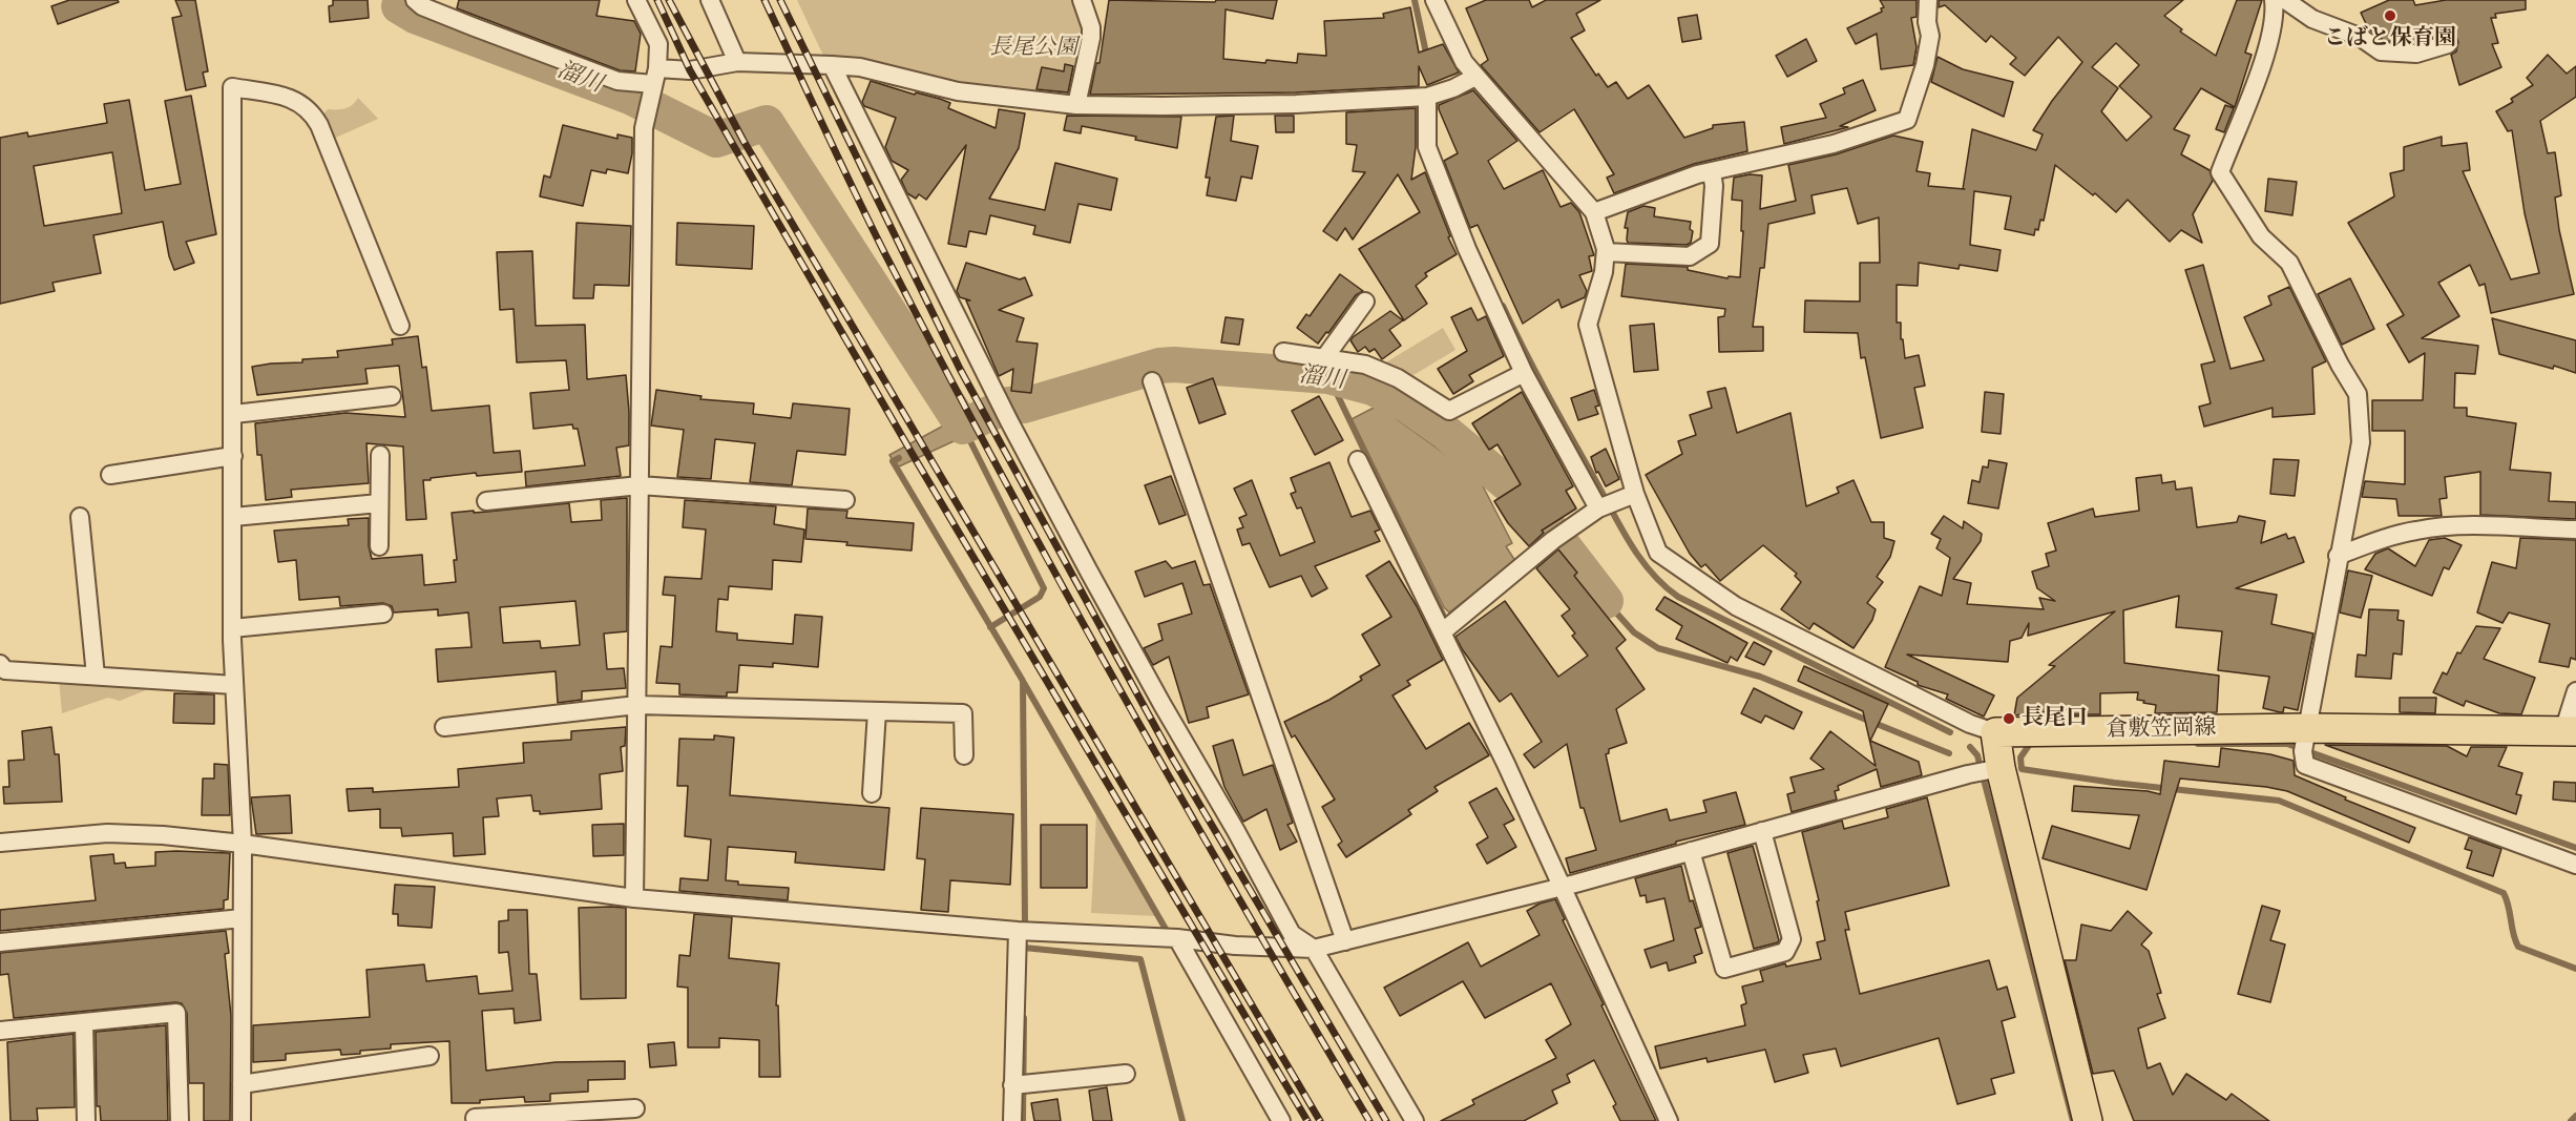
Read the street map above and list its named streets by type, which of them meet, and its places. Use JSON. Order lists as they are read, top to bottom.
{
  "streets": {
    "main road": ["倉敷笠岡線"]
  },
  "water": ["溜川"],
  "parks": ["長尾公園"],
  "places": ["こばと保育園", "長尾口"]
}
